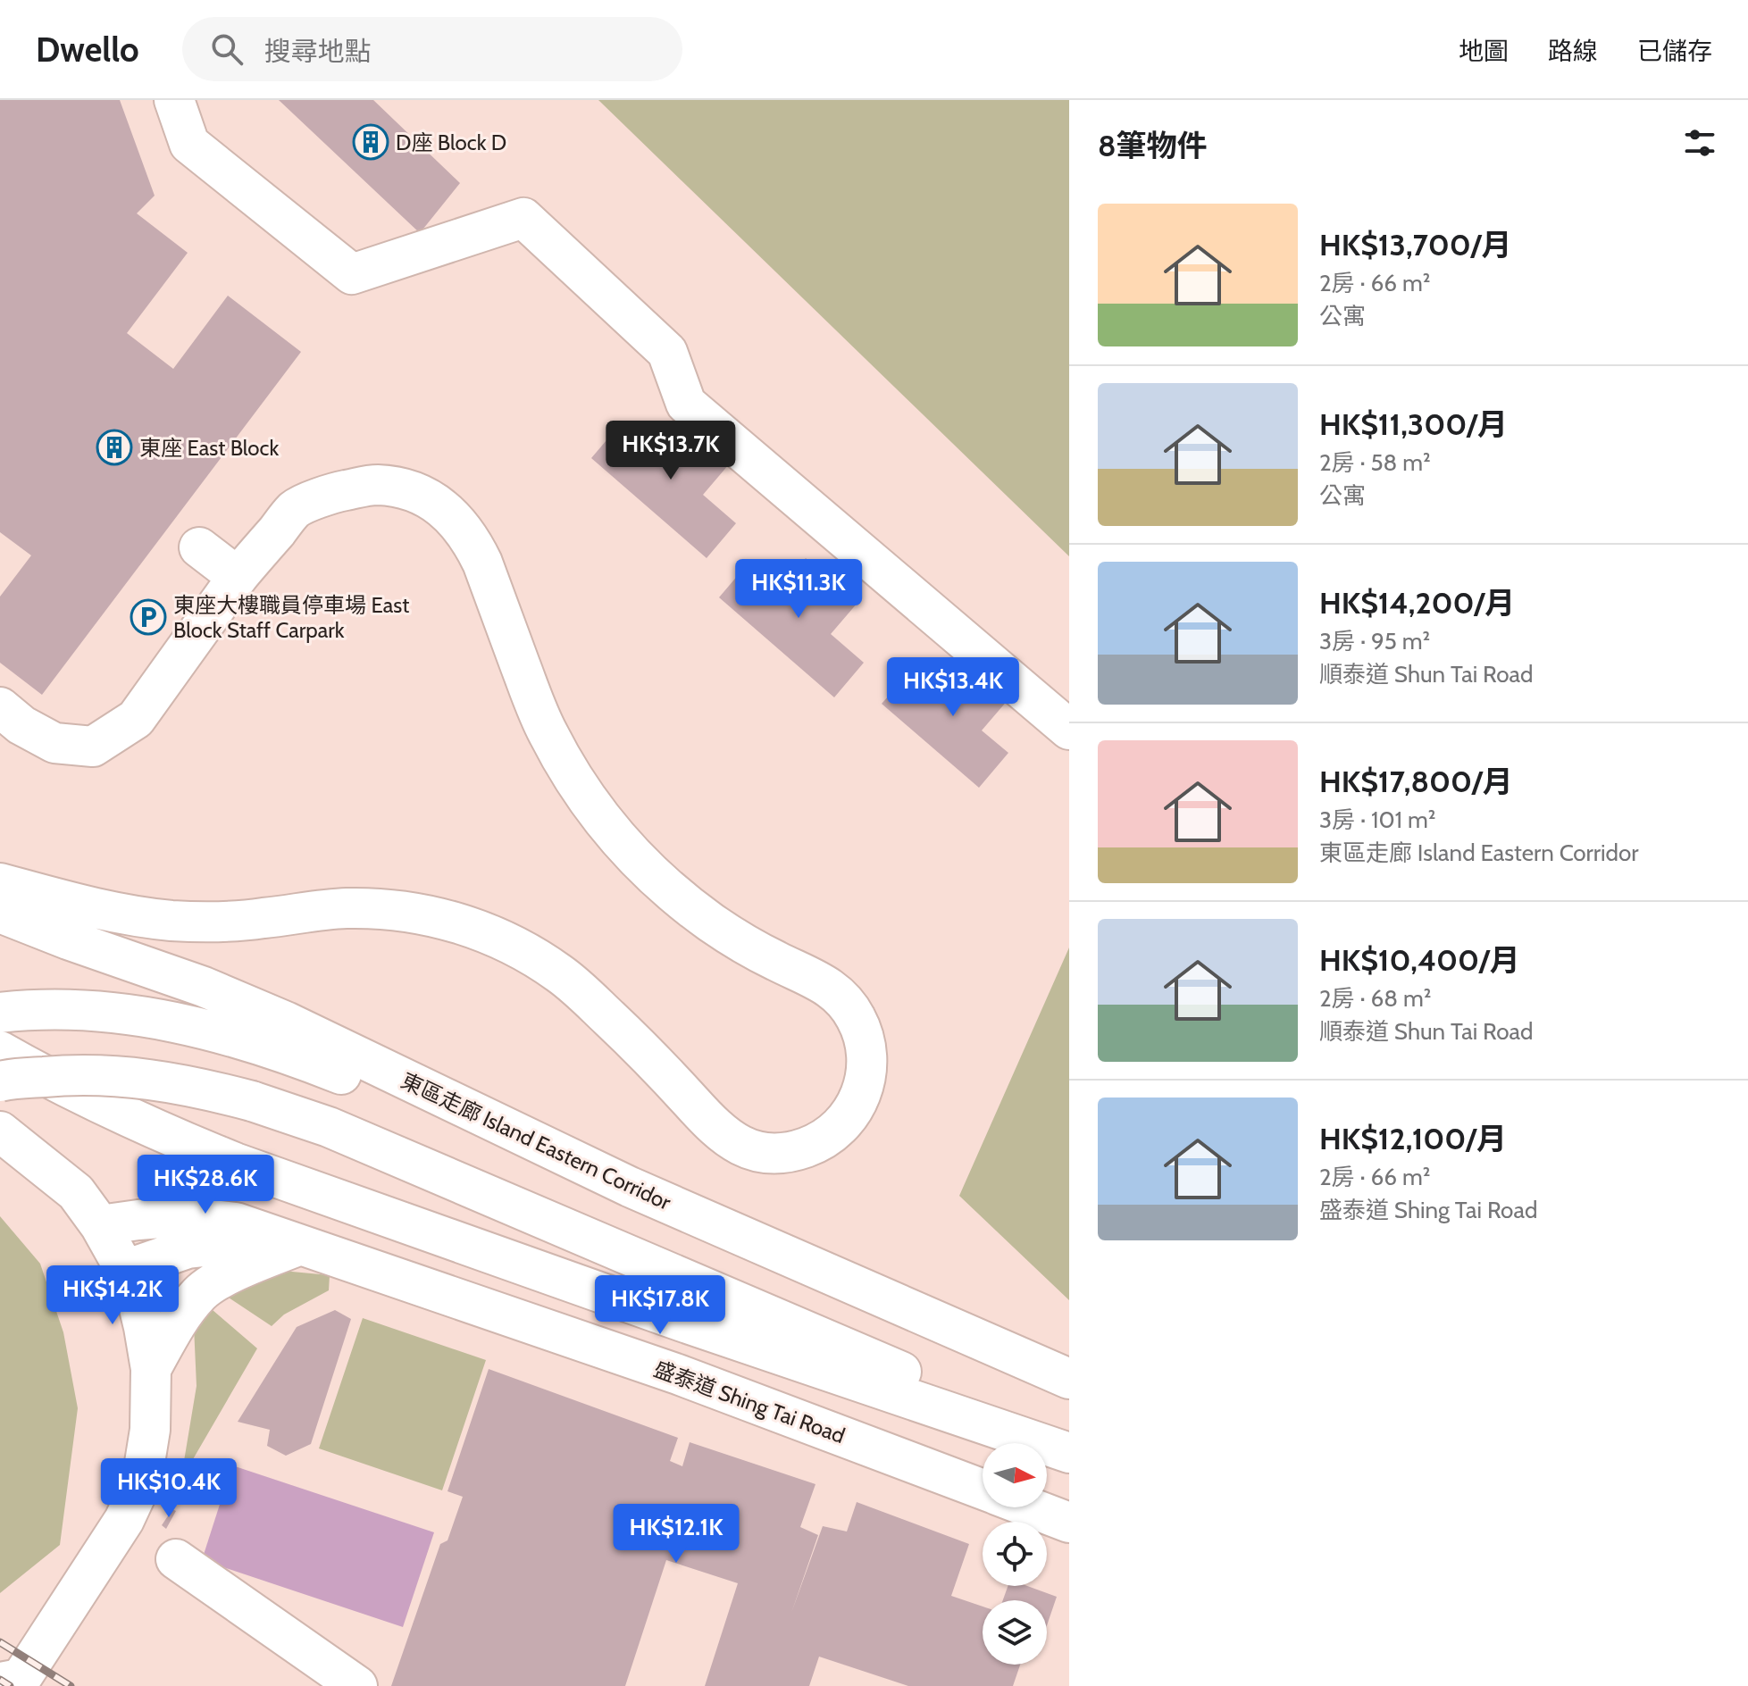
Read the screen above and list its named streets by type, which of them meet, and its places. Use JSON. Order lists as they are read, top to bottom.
{
  "streets": {
    "main road": ["東區走廊 Island Eastern Corridor", "盛泰道 Shing Tai Road"]
  },
  "places": {
    "building": ["D座 Block D", "東座 East Block"],
    "parking": ["東座大樓職員停車場 East Block Staff Carpark"]
  },
  "north": "right",
  "page": {
    "header": "Dwello",
    "search": "搜尋地點",
    "nav": ["地圖", "路線", "已儲存"],
    "heading": "8筆物件",
    "list": [
      {
        "name": "HK$13,700/月",
        "note": "2房 · 66 m² · 公寓"
      },
      {
        "name": "HK$11,300/月",
        "note": "2房 · 58 m² · 公寓"
      },
      {
        "name": "HK$14,200/月",
        "note": "3房 · 95 m² · 順泰道 Shun Tai Road"
      },
      {
        "name": "HK$17,800/月",
        "note": "3房 · 101 m² · 東區走廊 Island Eastern Corridor"
      },
      {
        "name": "HK$10,400/月",
        "note": "2房 · 68 m² · 順泰道 Shun Tai Road"
      },
      {
        "name": "HK$12,100/月",
        "note": "2房 · 66 m² · 盛泰道 Shing Tai Road"
      }
    ],
    "price": [
      "HK$13.7K",
      "HK$11.3K",
      "HK$13.4K",
      "HK$28.6K",
      "HK$14.2K",
      "HK$17.8K",
      "HK$10.4K",
      "HK$12.1K"
    ]
  }
}
